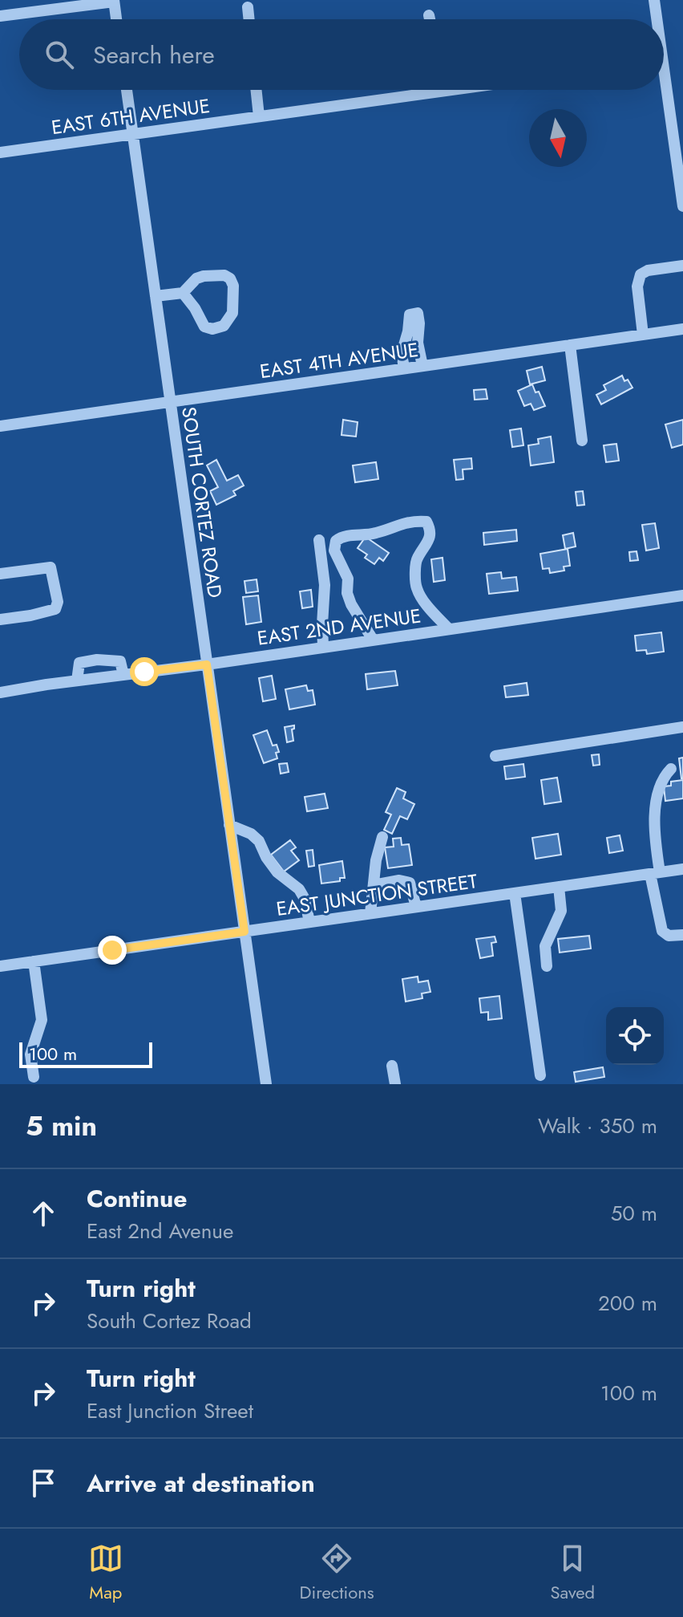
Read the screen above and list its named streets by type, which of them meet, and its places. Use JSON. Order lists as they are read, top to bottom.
{
  "streets": {
    "street": [
      "EAST 6TH AVENUE",
      "EAST 4TH AVENUE",
      "SOUTH CORTEZ ROAD",
      "EAST 2ND AVENUE",
      "EAST JUNCTION STREET"
    ]
  },
  "crossings": [
    ["EAST 6TH AVENUE", "SOUTH CORTEZ ROAD"],
    ["EAST 4TH AVENUE", "SOUTH CORTEZ ROAD"],
    ["SOUTH CORTEZ ROAD", "EAST 2ND AVENUE"],
    ["SOUTH CORTEZ ROAD", "EAST JUNCTION STREET"]
  ],
  "scale_bar": "100 m",
  "north": "bottom",
  "page": {
    "search": "Search here",
    "scale": "100 m",
    "heading": ["5 min", "Walk · 350 m"],
    "list": [
      ["Continue", "East 2nd Avenue", "50 m"],
      ["Turn right", "South Cortez Road", "200 m"],
      ["Turn right", "East Junction Street", "100 m"],
      "Arrive at destination"
    ],
    "nav": ["Map", "Directions", "Saved"]
  }
}
